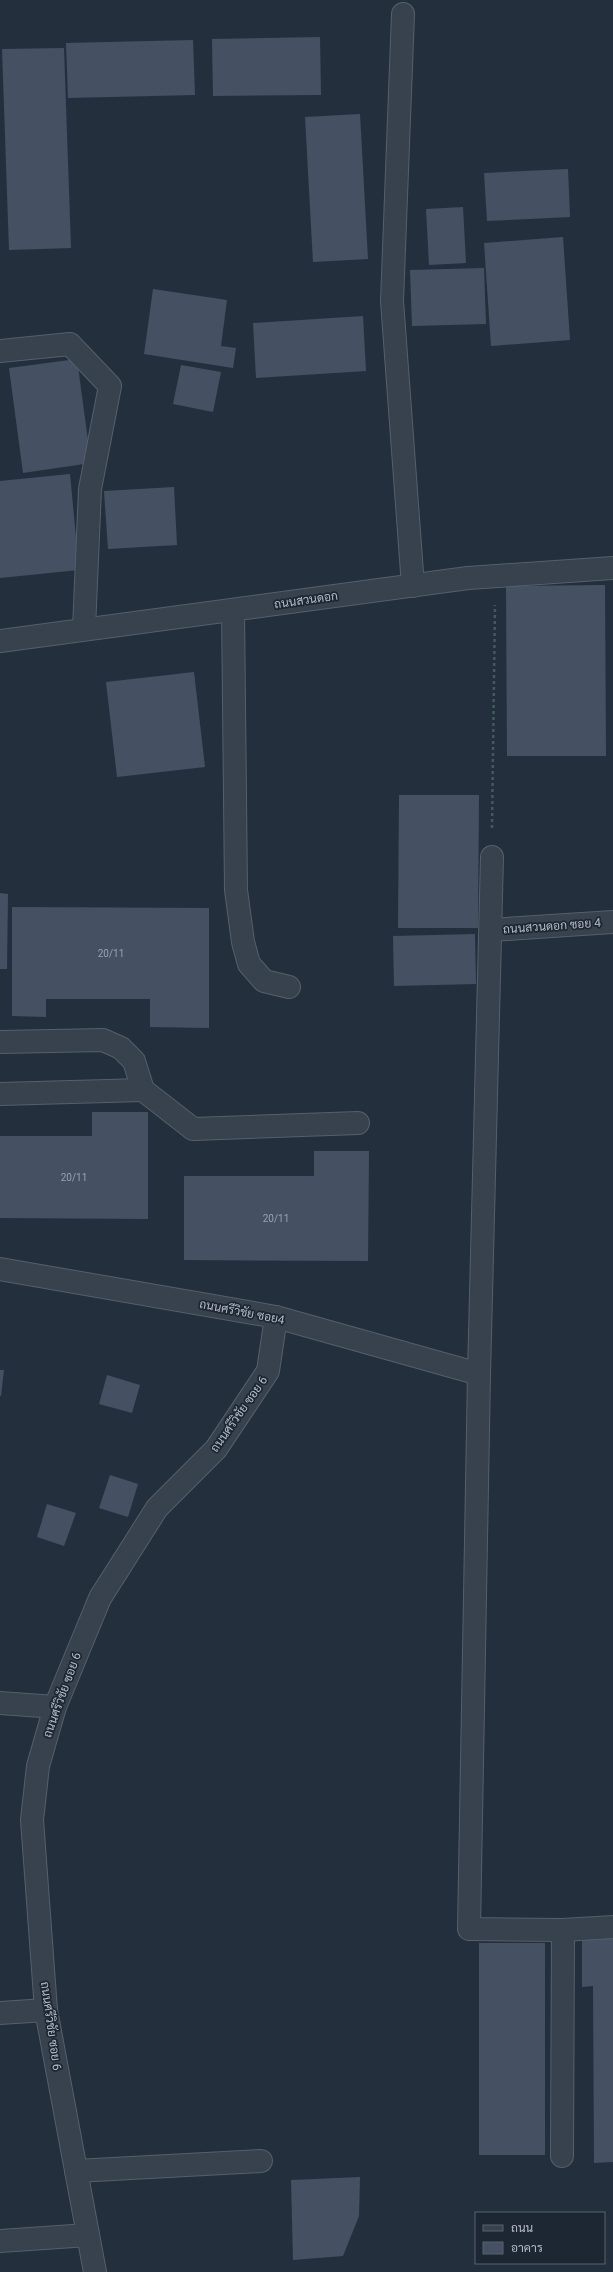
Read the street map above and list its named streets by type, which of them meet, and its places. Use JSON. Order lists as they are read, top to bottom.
{
  "streets": {
    "street": [
      "ถนนสวนดอก",
      "ถนนสวนดอก ซอย 4",
      "ถนนศรีวิชัย ซอย4",
      "ถนนศรีวิชัย ซอย 6"
    ]
  },
  "crossings": [
    ["ถนนศรีวิชัย ซอย4", "ถนนศรีวิชัย ซอย 6"]
  ],
  "house_numbers": ["20/11", "20/11", "20/11"],
  "legend": ["ถนน", "อาคาร"]
}
